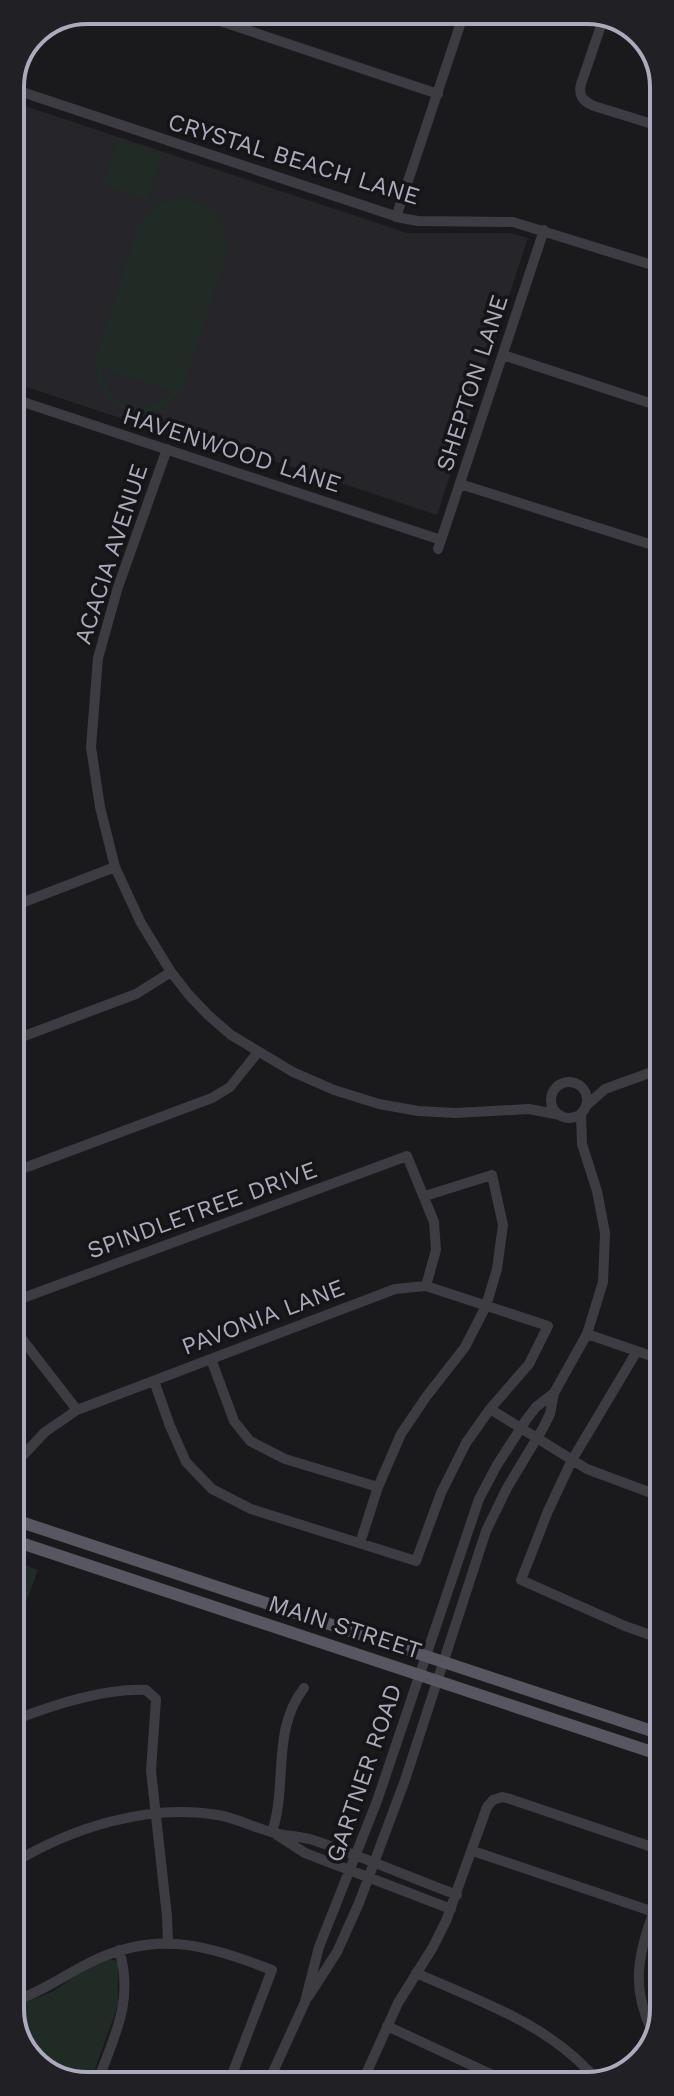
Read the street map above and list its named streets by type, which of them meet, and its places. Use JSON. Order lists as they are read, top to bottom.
{
  "streets": {
    "main road": ["MAIN STREET"],
    "street": [
      "CRYSTAL BEACH LANE",
      "SHEPTON LANE",
      "HAVENWOOD LANE",
      "ACACIA AVENUE",
      "SPINDLETREE DRIVE",
      "PAVONIA LANE",
      "GARTNER ROAD"
    ]
  },
  "crossings": [
    ["CRYSTAL BEACH LANE", "SHEPTON LANE"],
    ["SHEPTON LANE", "HAVENWOOD LANE"],
    ["HAVENWOOD LANE", "ACACIA AVENUE"],
    ["MAIN STREET", "GARTNER ROAD"]
  ]
}
